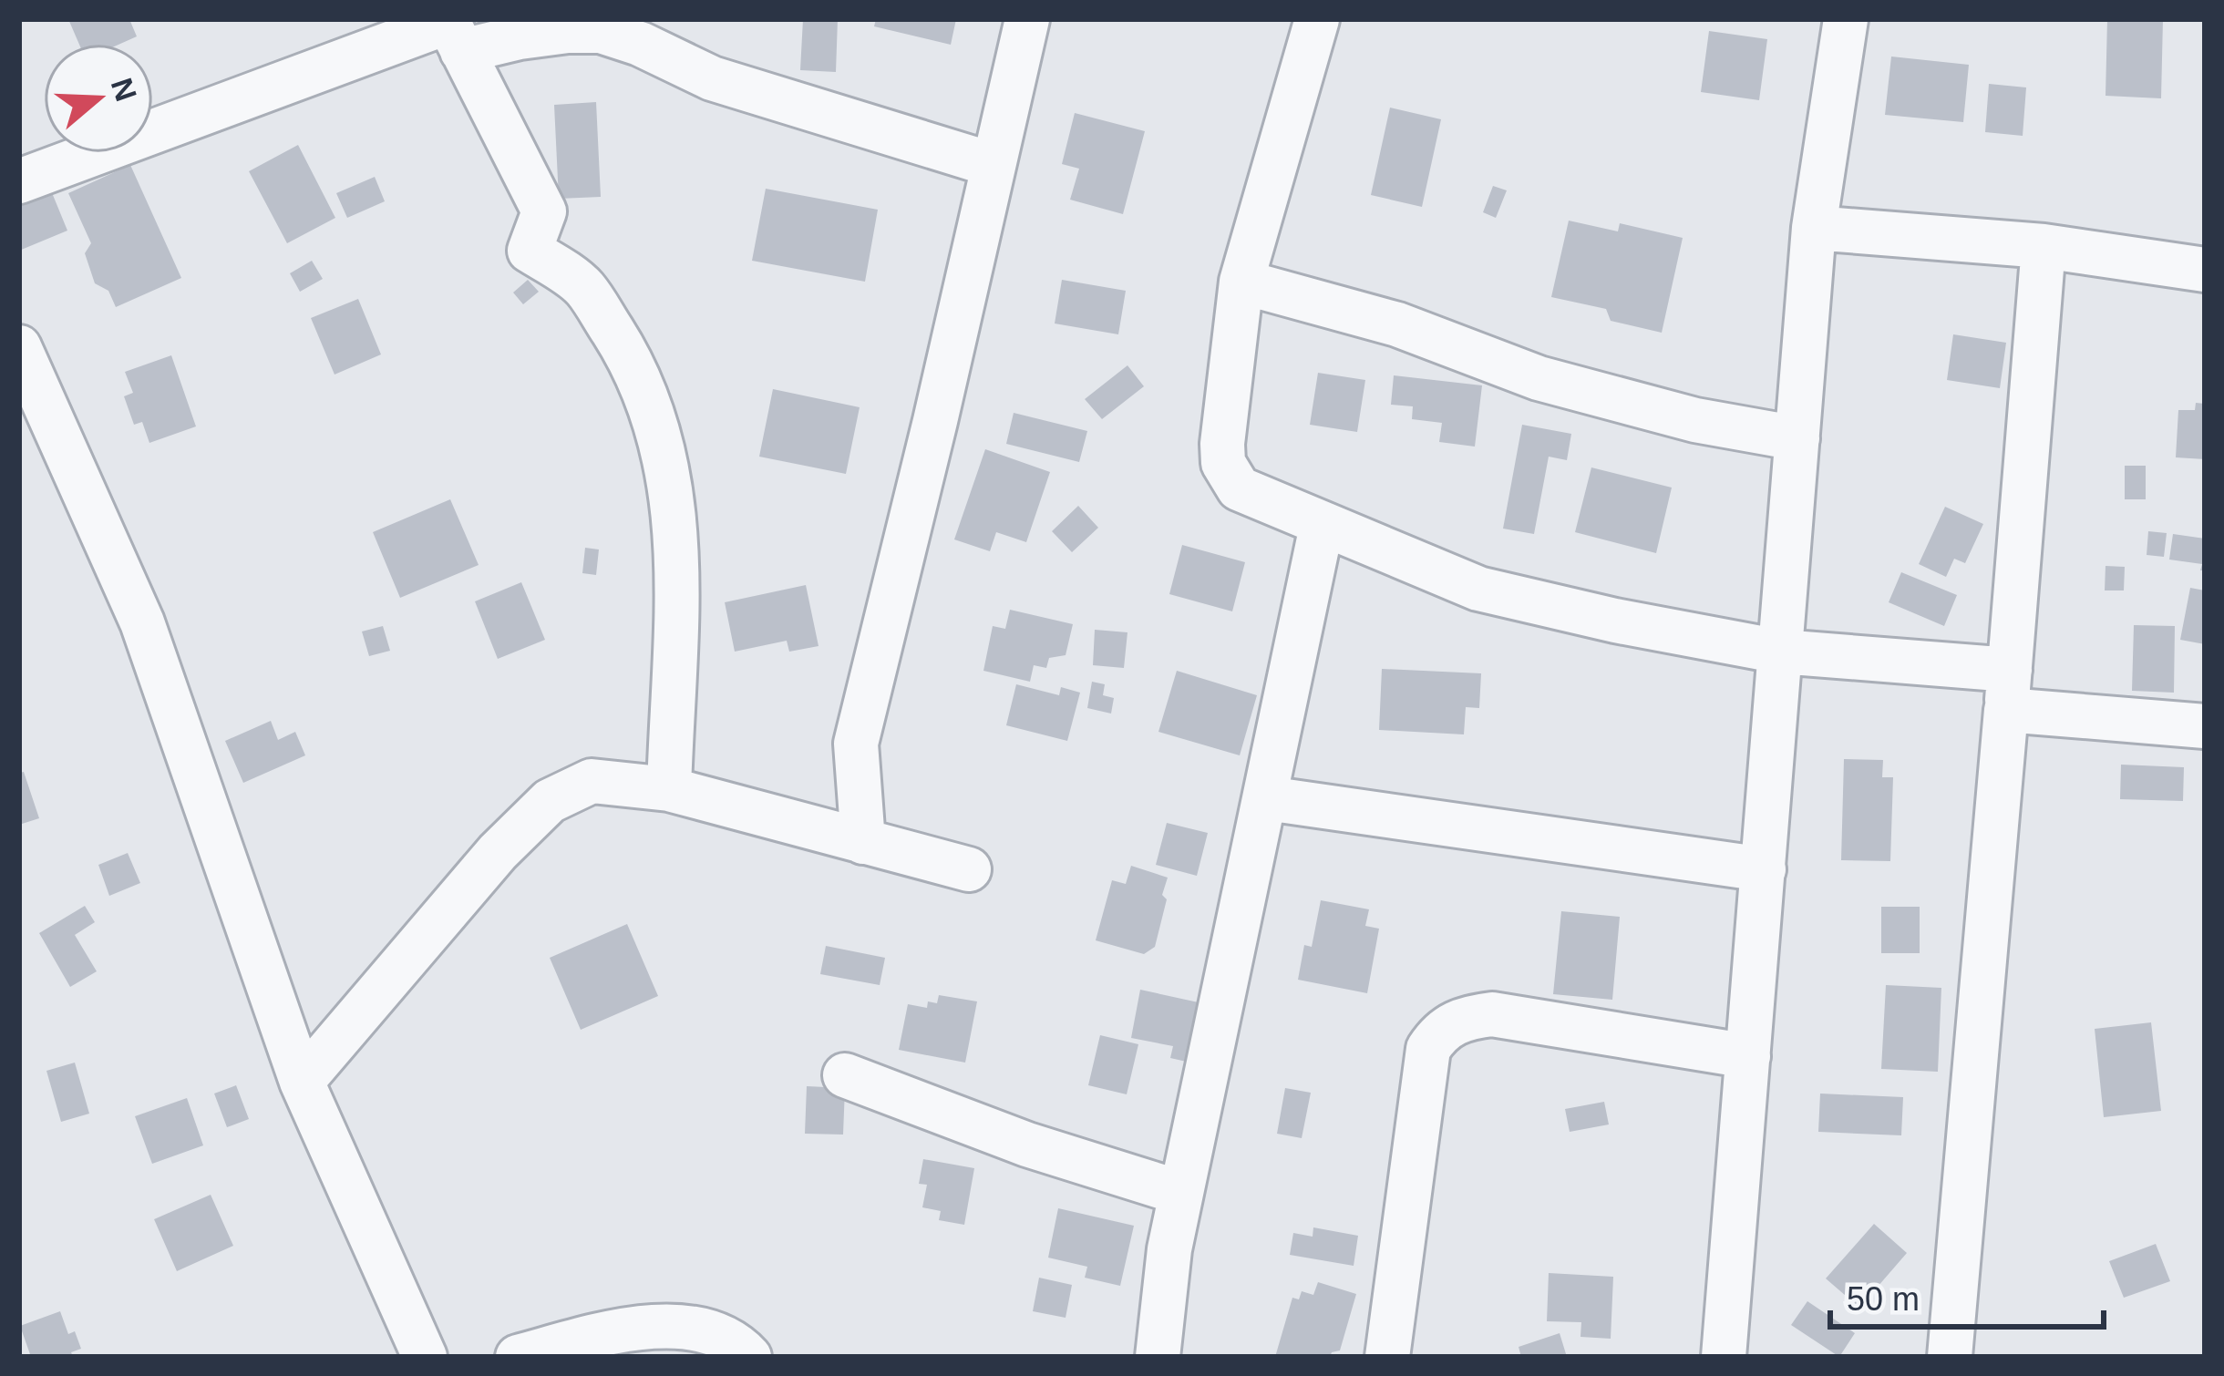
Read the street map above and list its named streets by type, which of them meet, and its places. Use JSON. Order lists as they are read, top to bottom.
{
  "scale_bar": "50 m",
  "north": "right"
}
